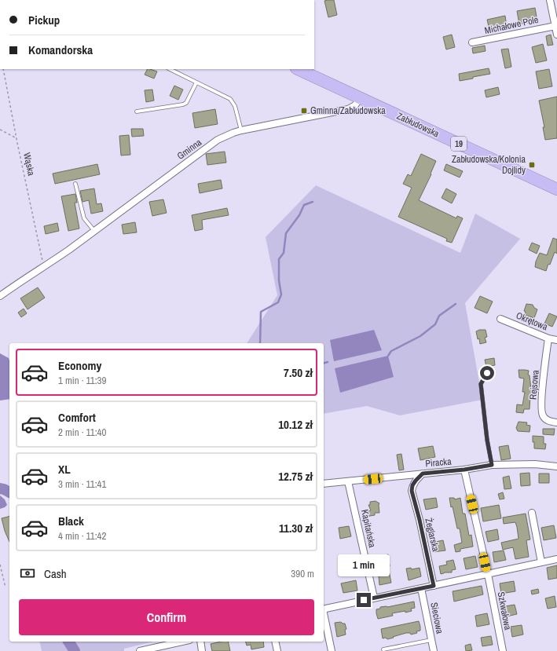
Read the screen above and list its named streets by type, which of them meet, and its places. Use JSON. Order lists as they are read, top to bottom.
{
  "streets": {
    "highway": ["Zabłudowska", "19"],
    "street": [
      "Michałowe Pole",
      "Gminna",
      "Okrętowa",
      "Rejsowa",
      "Piracka",
      "Kapitańska",
      "Żeglarska",
      "Szkwałowa",
      "Sieciowa"
    ],
    "path": ["Wąska"]
  },
  "crossings": [
    ["Zabłudowska", "Gminna"],
    ["Gminna", "Wąska"],
    ["Okrętowa", "Rejsowa"],
    ["Piracka", "Kapitańska"],
    ["Piracka", "Żeglarska"],
    ["Piracka", "Szkwałowa"]
  ],
  "places": {
    "transit": ["Gminna/Zabłudowska", "Zabłudowska/Kolonia Dojlidy"]
  },
  "page": {
    "banner": ["Pickup", "Komandorska"],
    "list": [
      {
        "name": "Economy",
        "note": "1 min · 11:39",
        "value": "7.50 zł"
      },
      {
        "name": "Comfort",
        "note": "2 min · 11:40",
        "value": "10.12 zł"
      },
      {
        "name": "XL",
        "note": "3 min · 11:41",
        "value": "12.75 zł"
      },
      {
        "name": "Black",
        "note": "4 min · 11:42",
        "value": "11.30 zł"
      }
    ],
    "bubble": "1 min",
    "pay": ["Cash", "390 m"],
    "buttons": "Confirm"
  }
}
